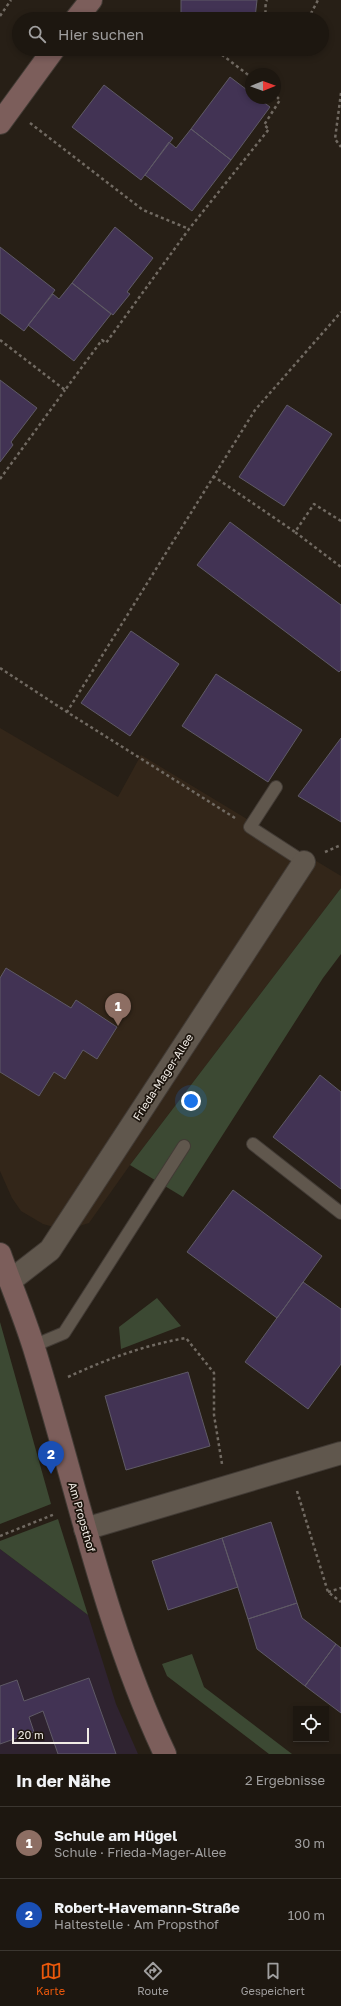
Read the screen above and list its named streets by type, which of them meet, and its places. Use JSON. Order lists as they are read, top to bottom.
{
  "streets": {
    "street": ["Frieda-Mager-Allee", "Am Propsthof"]
  },
  "crossings": [
    ["Frieda-Mager-Allee", "Am Propsthof"]
  ],
  "scale_bar": "20 m",
  "north": "right",
  "page": {
    "search": "Hier suchen",
    "pins": ["1", "2"],
    "scale": "20 m",
    "heading": ["In der Nähe", "2 Ergebnisse"],
    "list": [
      {
        "mark": "1",
        "name": "Schule am Hügel",
        "note": "Schule · Frieda-Mager-Allee",
        "value": "30 m"
      },
      {
        "mark": "2",
        "name": "Robert-Havemann-Straße",
        "note": "Haltestelle · Am Propsthof",
        "value": "100 m"
      }
    ],
    "nav": ["Karte", "Route", "Gespeichert"]
  }
}
